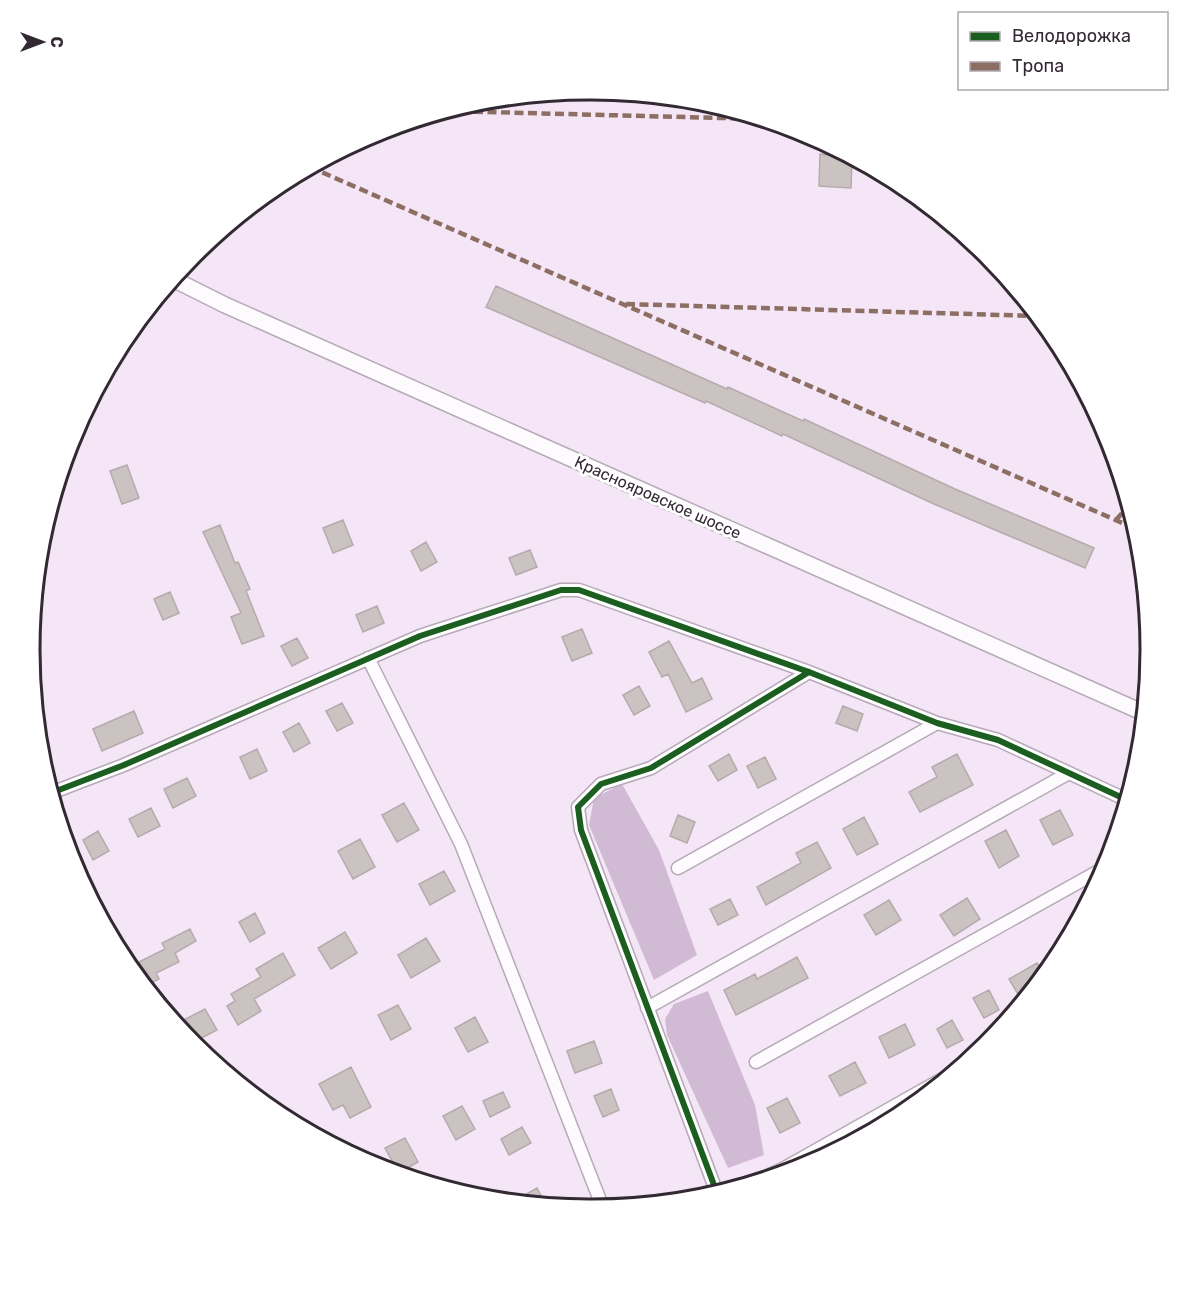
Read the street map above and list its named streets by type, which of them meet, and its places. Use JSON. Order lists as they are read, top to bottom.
{
  "streets": {
    "street": ["Краснояровское шоссе"]
  },
  "legend": ["Велодорожка", "Тропа"],
  "north": "right"
}
